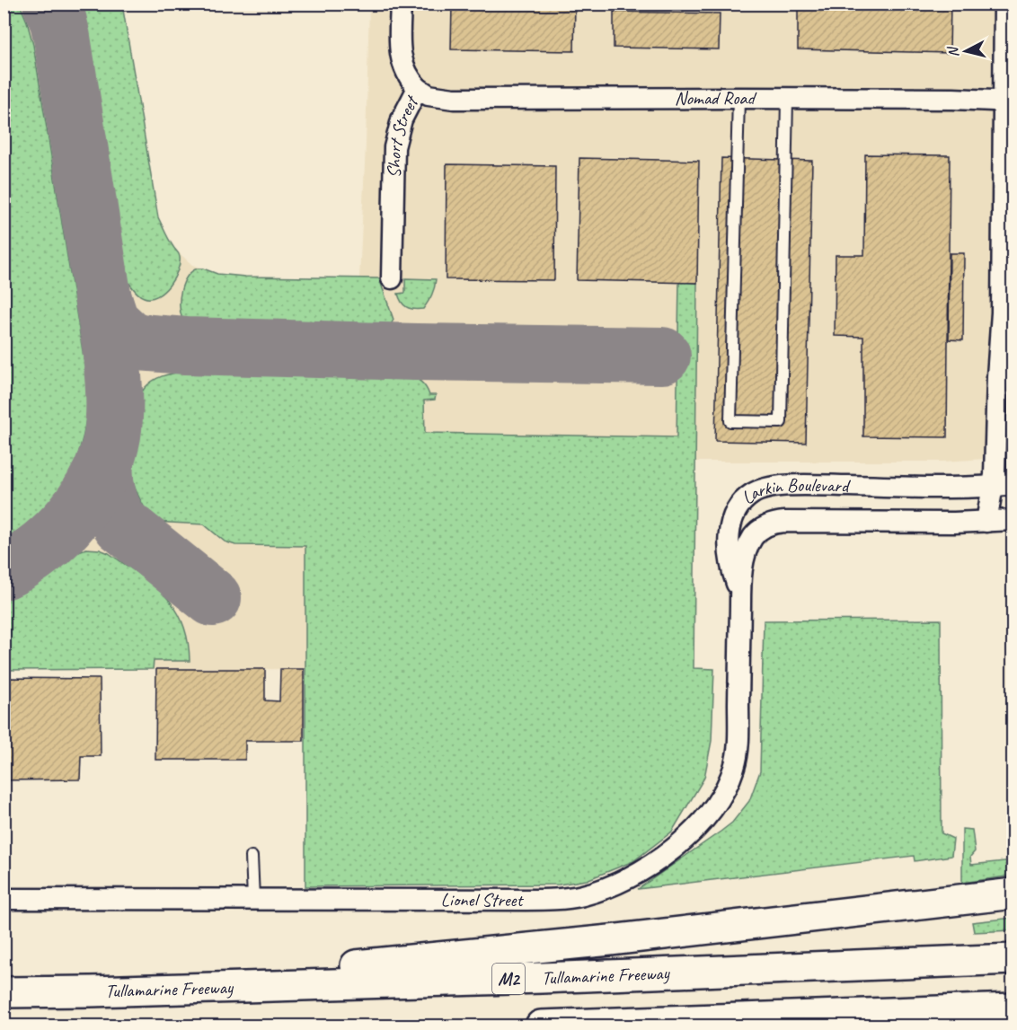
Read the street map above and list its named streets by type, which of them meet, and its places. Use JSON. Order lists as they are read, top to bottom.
{
  "streets": {
    "highway": ["Tullamarine Freeway", "M2"],
    "street": [
      "Nomad Road",
      "Short Street",
      "Larkin Boulevard",
      "Lionel Street"
    ]
  },
  "crossings": [
    ["Nomad Road", "Short Street"],
    ["Larkin Boulevard", "Lionel Street"]
  ],
  "north": "left"
}
